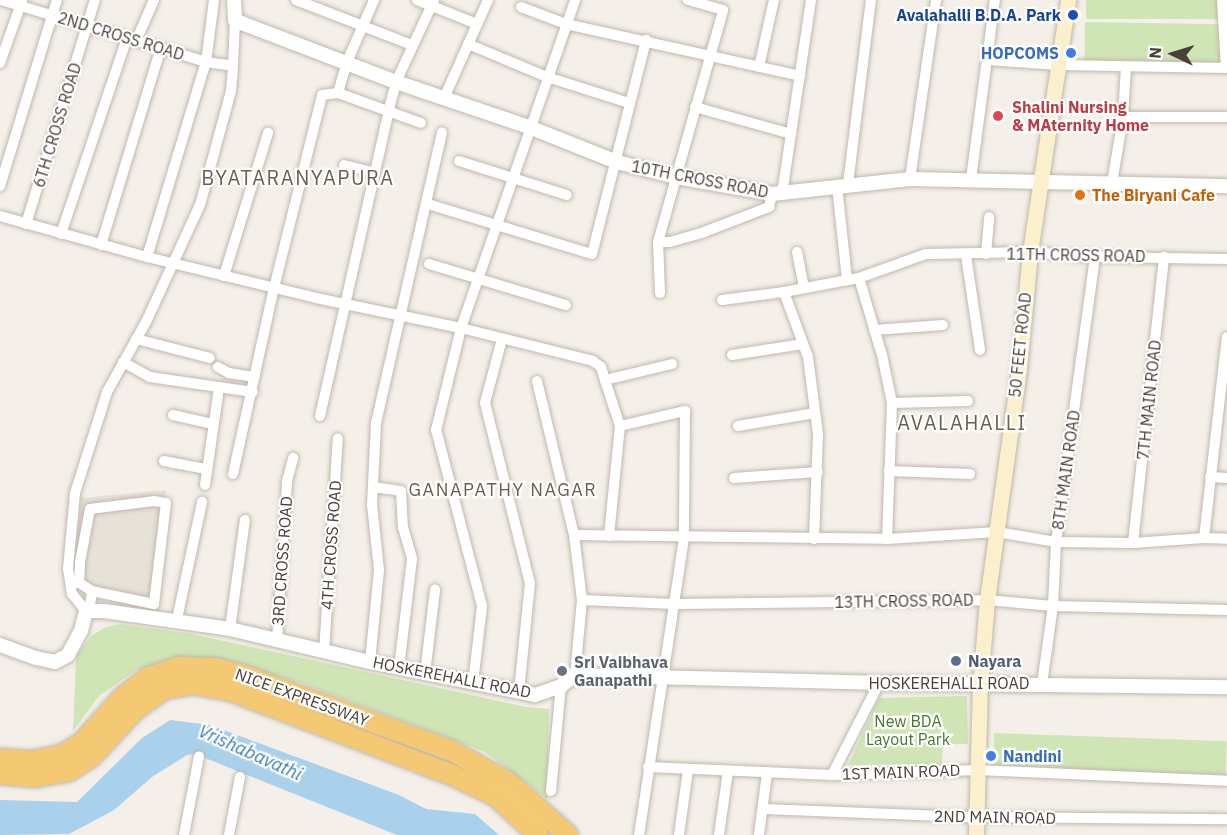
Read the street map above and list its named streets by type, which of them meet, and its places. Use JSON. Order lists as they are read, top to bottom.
{
  "streets": {
    "highway": ["NICE EXPRESSWAY"],
    "main road": ["50 FEET ROAD"],
    "street": [
      "2ND CROSS ROAD",
      "6TH CROSS ROAD",
      "10TH CROSS ROAD",
      "11TH CROSS ROAD",
      "7TH MAIN ROAD",
      "8TH MAIN ROAD",
      "4TH CROSS ROAD",
      "3RD CROSS ROAD",
      "13TH CROSS ROAD",
      "HOSKEREHALLI ROAD",
      "1ST MAIN ROAD",
      "2ND MAIN ROAD"
    ]
  },
  "crossings": [
    ["2ND CROSS ROAD", "6TH CROSS ROAD"],
    ["10TH CROSS ROAD", "50 FEET ROAD"],
    ["11TH CROSS ROAD", "50 FEET ROAD"],
    ["11TH CROSS ROAD", "7TH MAIN ROAD"],
    ["11TH CROSS ROAD", "8TH MAIN ROAD"],
    ["50 FEET ROAD", "13TH CROSS ROAD"],
    ["50 FEET ROAD", "HOSKEREHALLI ROAD"],
    ["50 FEET ROAD", "1ST MAIN ROAD"],
    ["50 FEET ROAD", "2ND MAIN ROAD"],
    ["8TH MAIN ROAD", "13TH CROSS ROAD"],
    ["8TH MAIN ROAD", "HOSKEREHALLI ROAD"],
    ["4TH CROSS ROAD", "HOSKEREHALLI ROAD"],
    ["3RD CROSS ROAD", "HOSKEREHALLI ROAD"]
  ],
  "districts": ["BYATARANYAPURA", "AVALAHALLI", "GANAPATHY NAGAR"],
  "water": ["Vrishabavathi"],
  "parks": ["New BDA Layout Park"],
  "places": [
    "Avalahalli B.D.A. Park",
    "HOPCOMS",
    "Shalini Nursing & MAternity Home",
    "The Biryani Cafe",
    "Nayara",
    "Sri Vaibhava Ganapathi",
    "Nandini"
  ],
  "north": "left"
}
